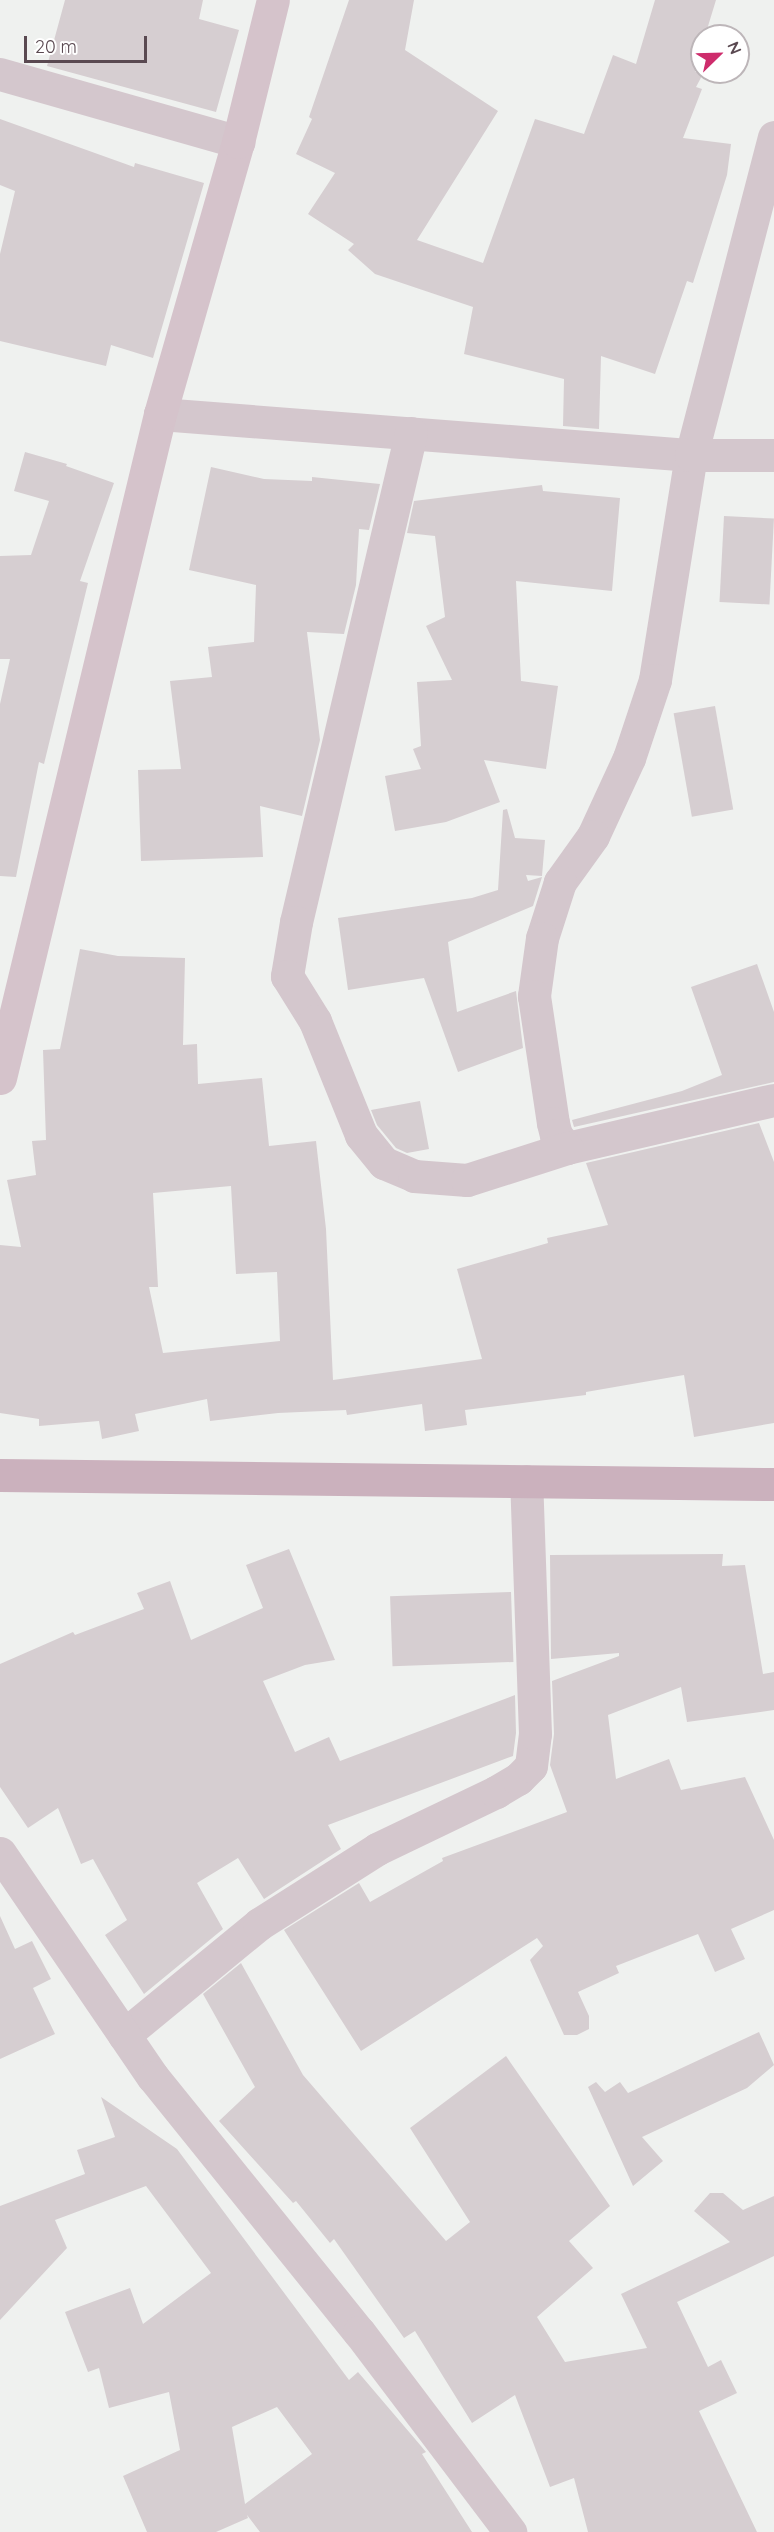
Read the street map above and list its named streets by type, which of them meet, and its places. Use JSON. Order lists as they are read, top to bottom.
{
  "scale_bar": "20 m",
  "north": "top right"
}
